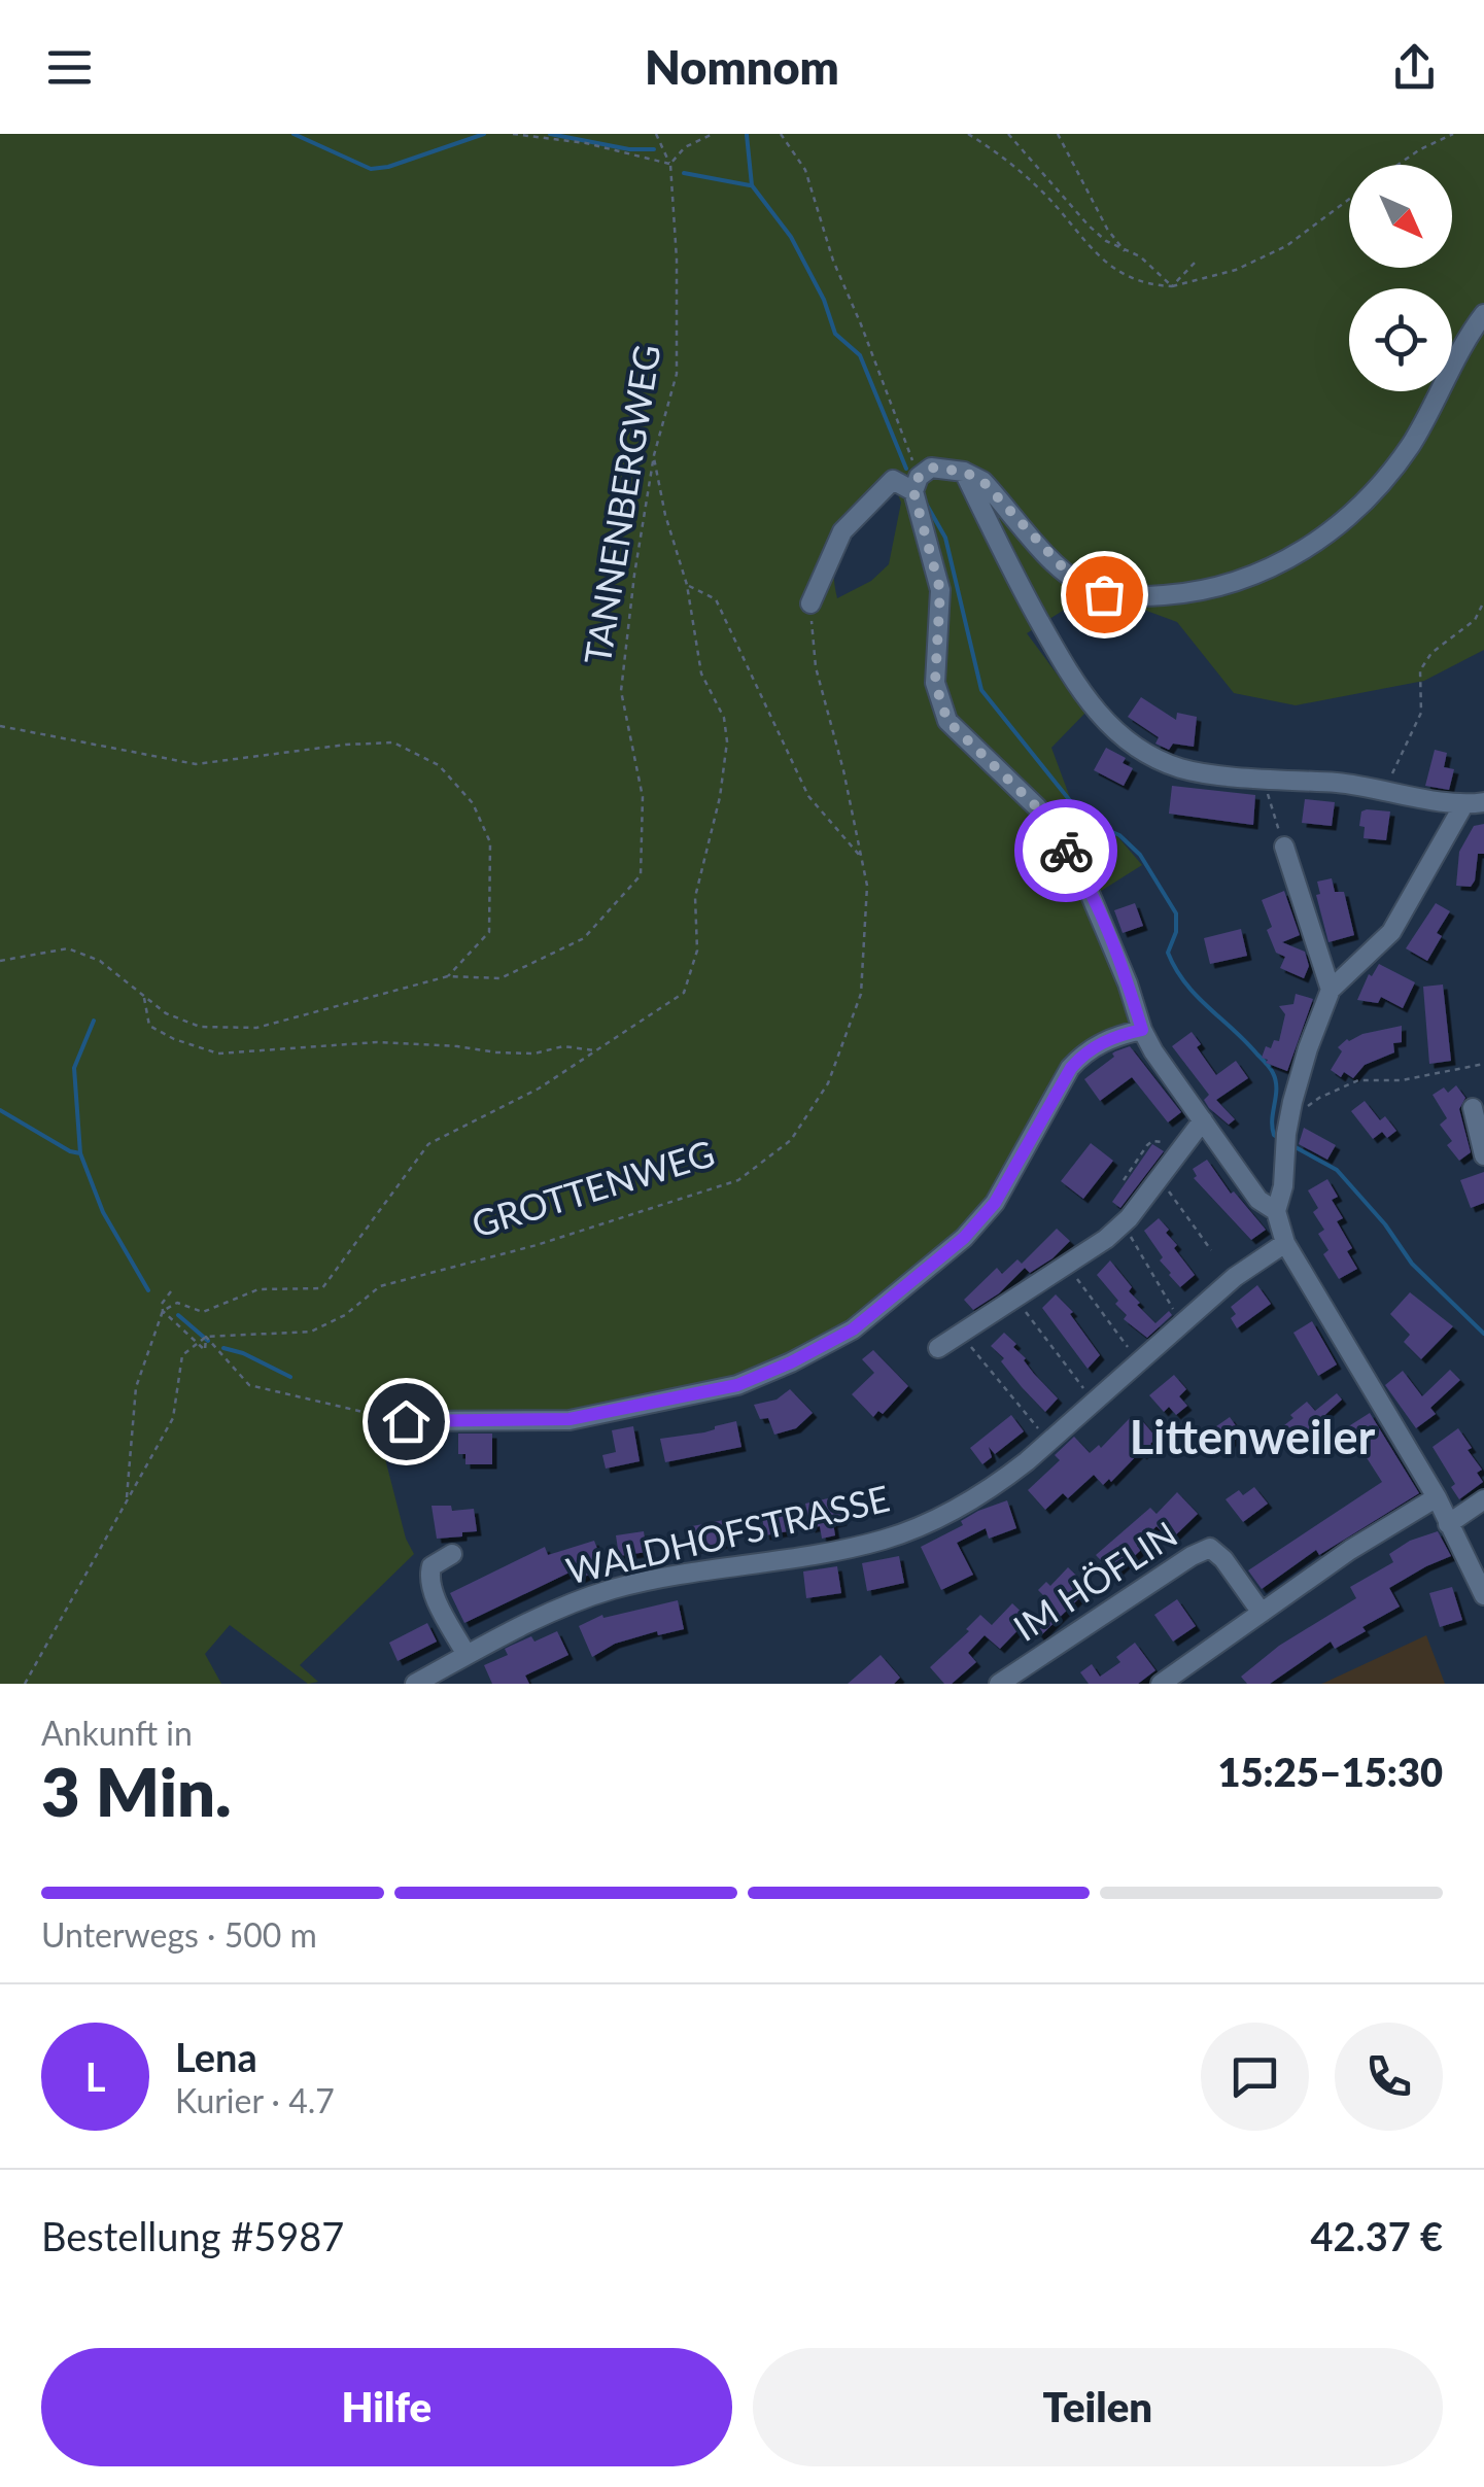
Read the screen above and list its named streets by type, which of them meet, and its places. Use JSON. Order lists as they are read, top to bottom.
{
  "streets": {
    "street": ["WALDHOFSTRASSE", "IM HÖFLIN"],
    "path": ["TANNENBERGWEG", "GROTTENWEG"]
  },
  "districts": ["Littenweiler"],
  "north": "bottom right",
  "page": {
    "header": "Nomnom",
    "heading": ["3 Min.", "Ankunft in", "15:25–15:30"],
    "panel": [
      "Lena",
      "Kurier · 4.7",
      "Bestellung #5987",
      "42.37 €"
    ],
    "bar": "Unterwegs · 500 m",
    "round": "L",
    "buttons": ["Hilfe", "Teilen"]
  }
}
